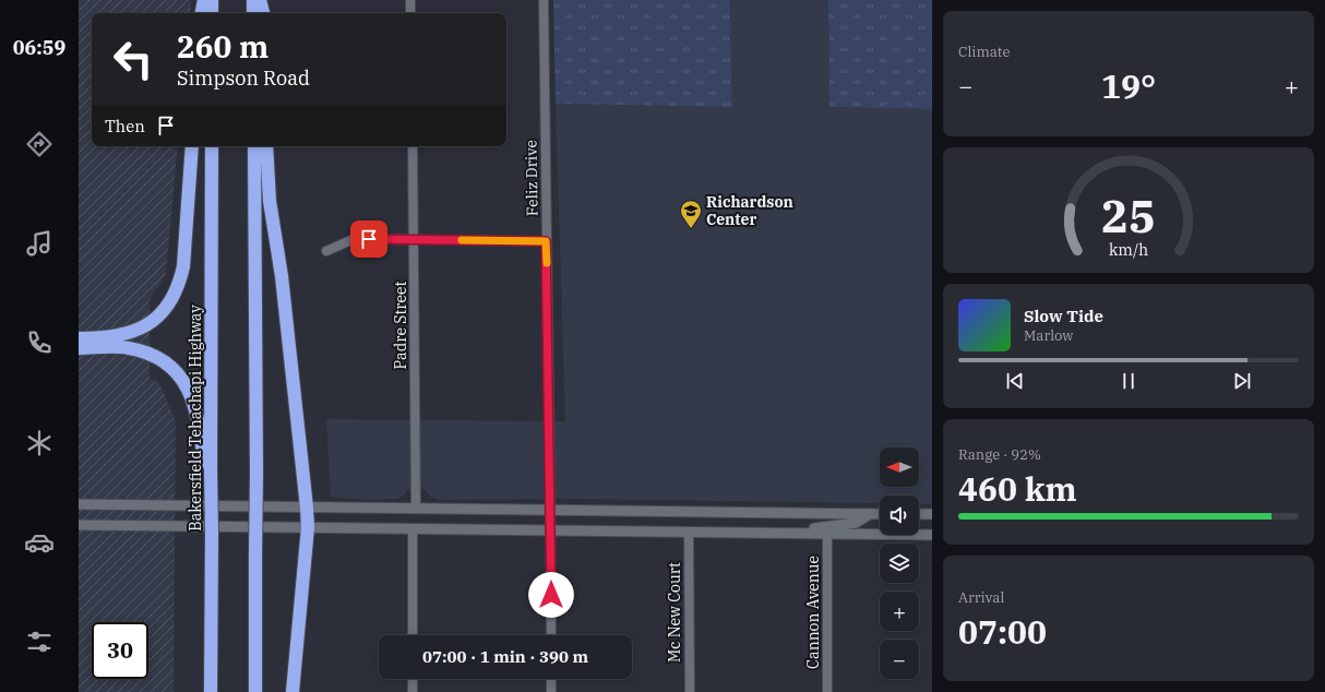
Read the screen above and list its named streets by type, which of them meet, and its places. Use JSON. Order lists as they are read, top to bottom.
{
  "streets": {
    "highway": ["Bakersfield Tehachapi Highway"],
    "street": [
      "Feliz Drive",
      "Padre Street",
      "Mc New Court",
      "Cannon Avenue"
    ]
  },
  "places": {
    "school or university": ["Richardson Center"]
  },
  "north": "left",
  "page": {
    "tabs": "06:59",
    "tile": [
      "Climate",
      ["Range · 92%", "460 km"],
      ["Arrival", "07:00"]
    ],
    "turn": ["260 m", "Simpson Road"],
    "heat": ["−", "19°", "+"],
    "then": "Then",
    "song": ["Slow Tide", "Marlow"],
    "map_buttons": ["+", "−"],
    "limit": "30",
    "trip": "07:00 · 1 min · 390 m",
    "gauge": ["25", "km/h"]
  }
}
